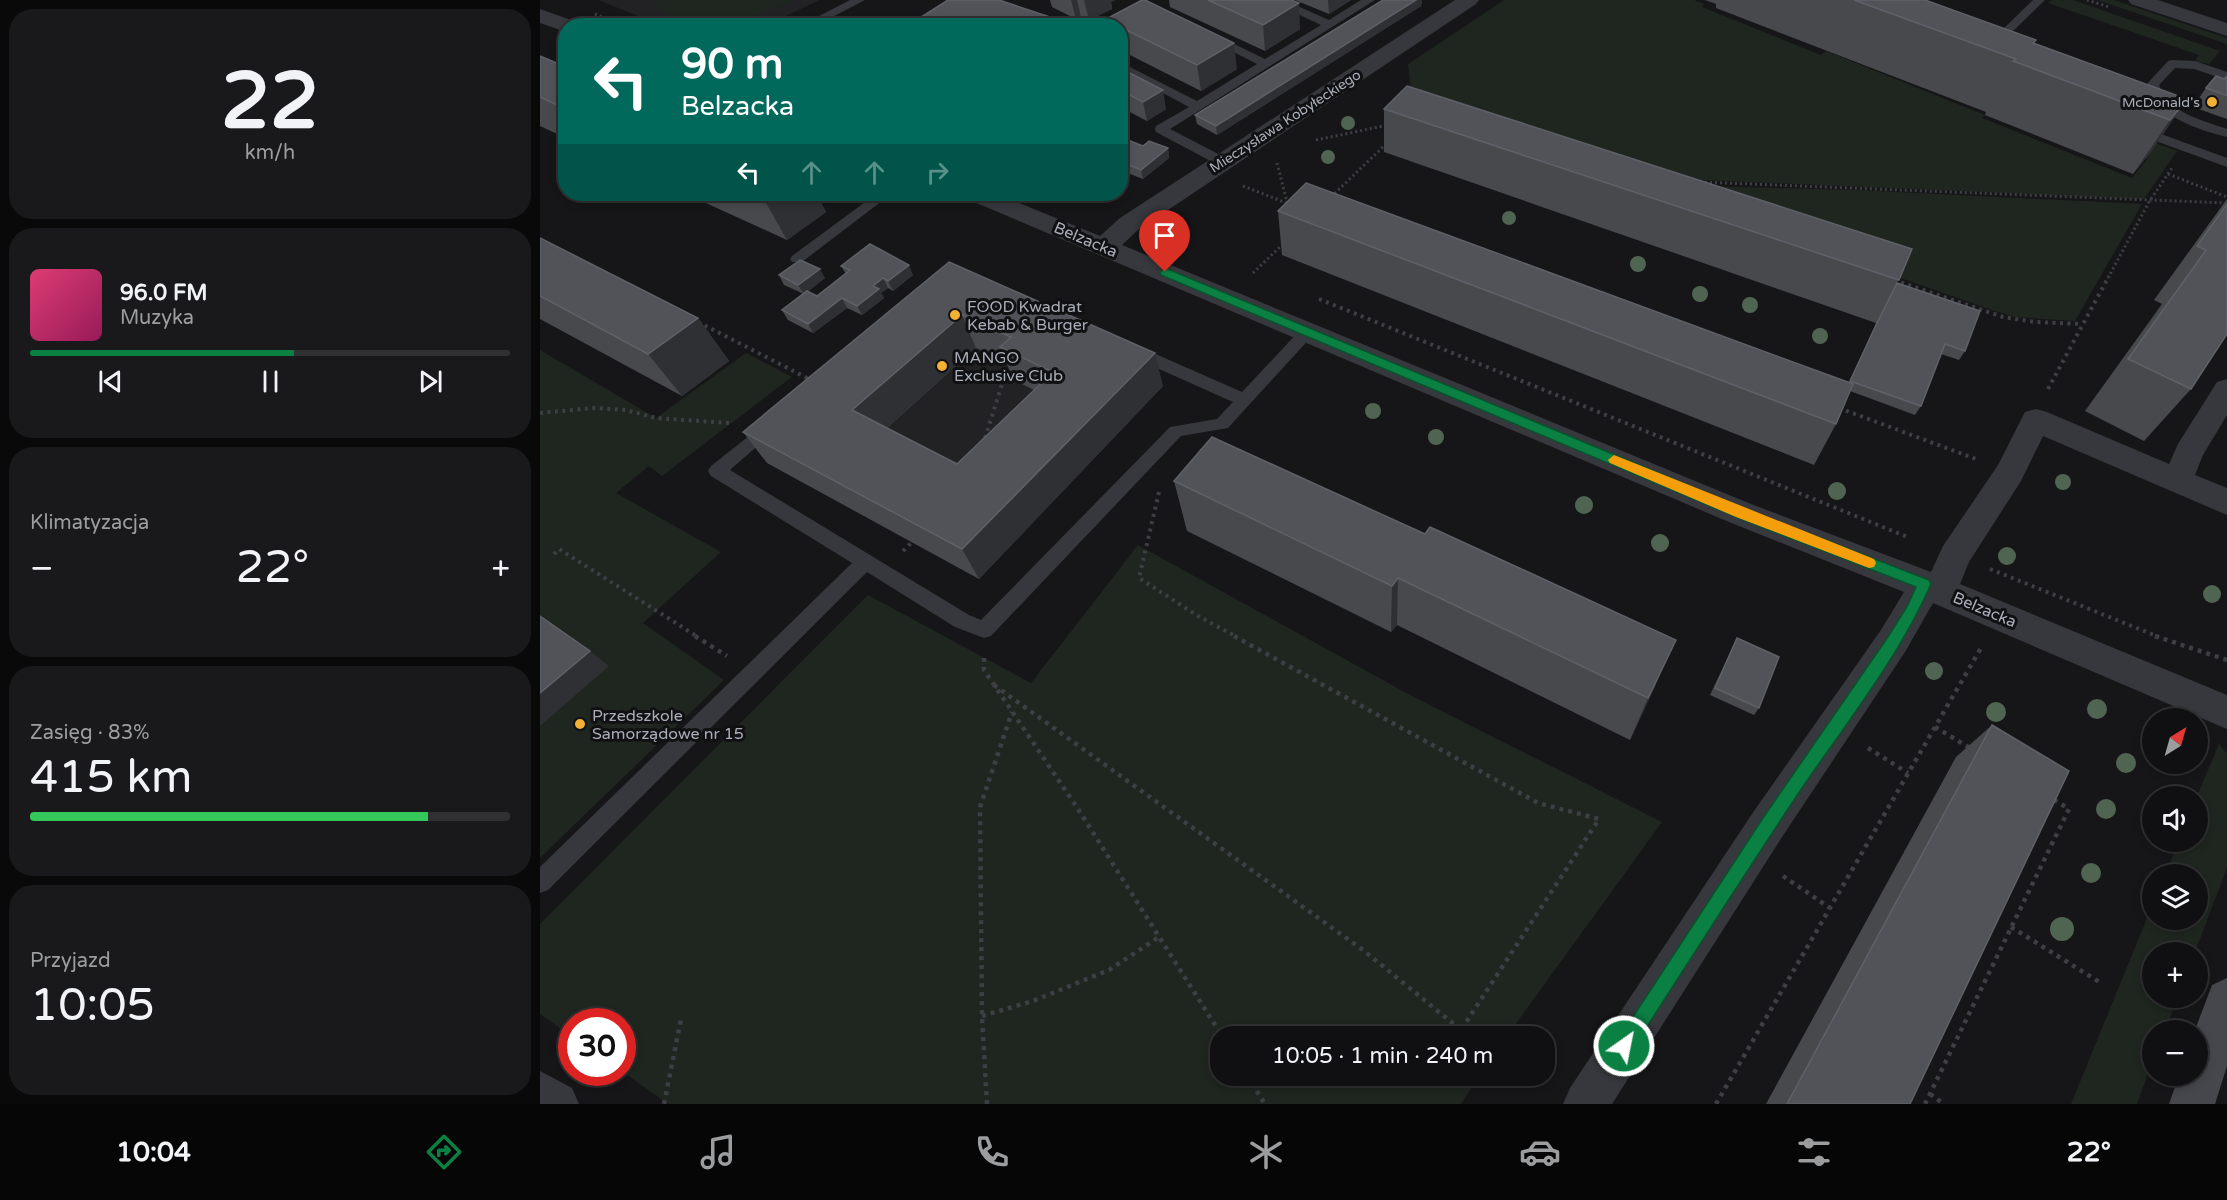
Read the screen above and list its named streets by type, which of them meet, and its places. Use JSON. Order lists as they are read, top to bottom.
{
  "streets": {
    "street": ["Mieczysława Kobyłeckiego", "Belzacka"]
  },
  "crossings": [
    ["Mieczysława Kobyłeckiego", "Belzacka"]
  ],
  "places": [
    "McDonald's",
    "FOOD Kwadrat Kebab & Burger",
    "MANGO Exclusive Club",
    "Przedszkole Samorządowe nr 15"
  ],
  "north": "top right",
  "page": {
    "tile": [
      ["22", "km/h"],
      "Klimatyzacja",
      ["Zasięg · 83%", "415 km"],
      ["Przyjazd", "10:05"]
    ],
    "turn": ["90 m", "Belzacka"],
    "song": ["96.0 FM", "Muzyka"],
    "heat": ["−", "22°", "+"],
    "map_buttons": ["+", "−"],
    "limit": "30",
    "trip": "10:05 · 1 min · 240 m",
    "tabs": ["10:04", "22°"]
  }
}
